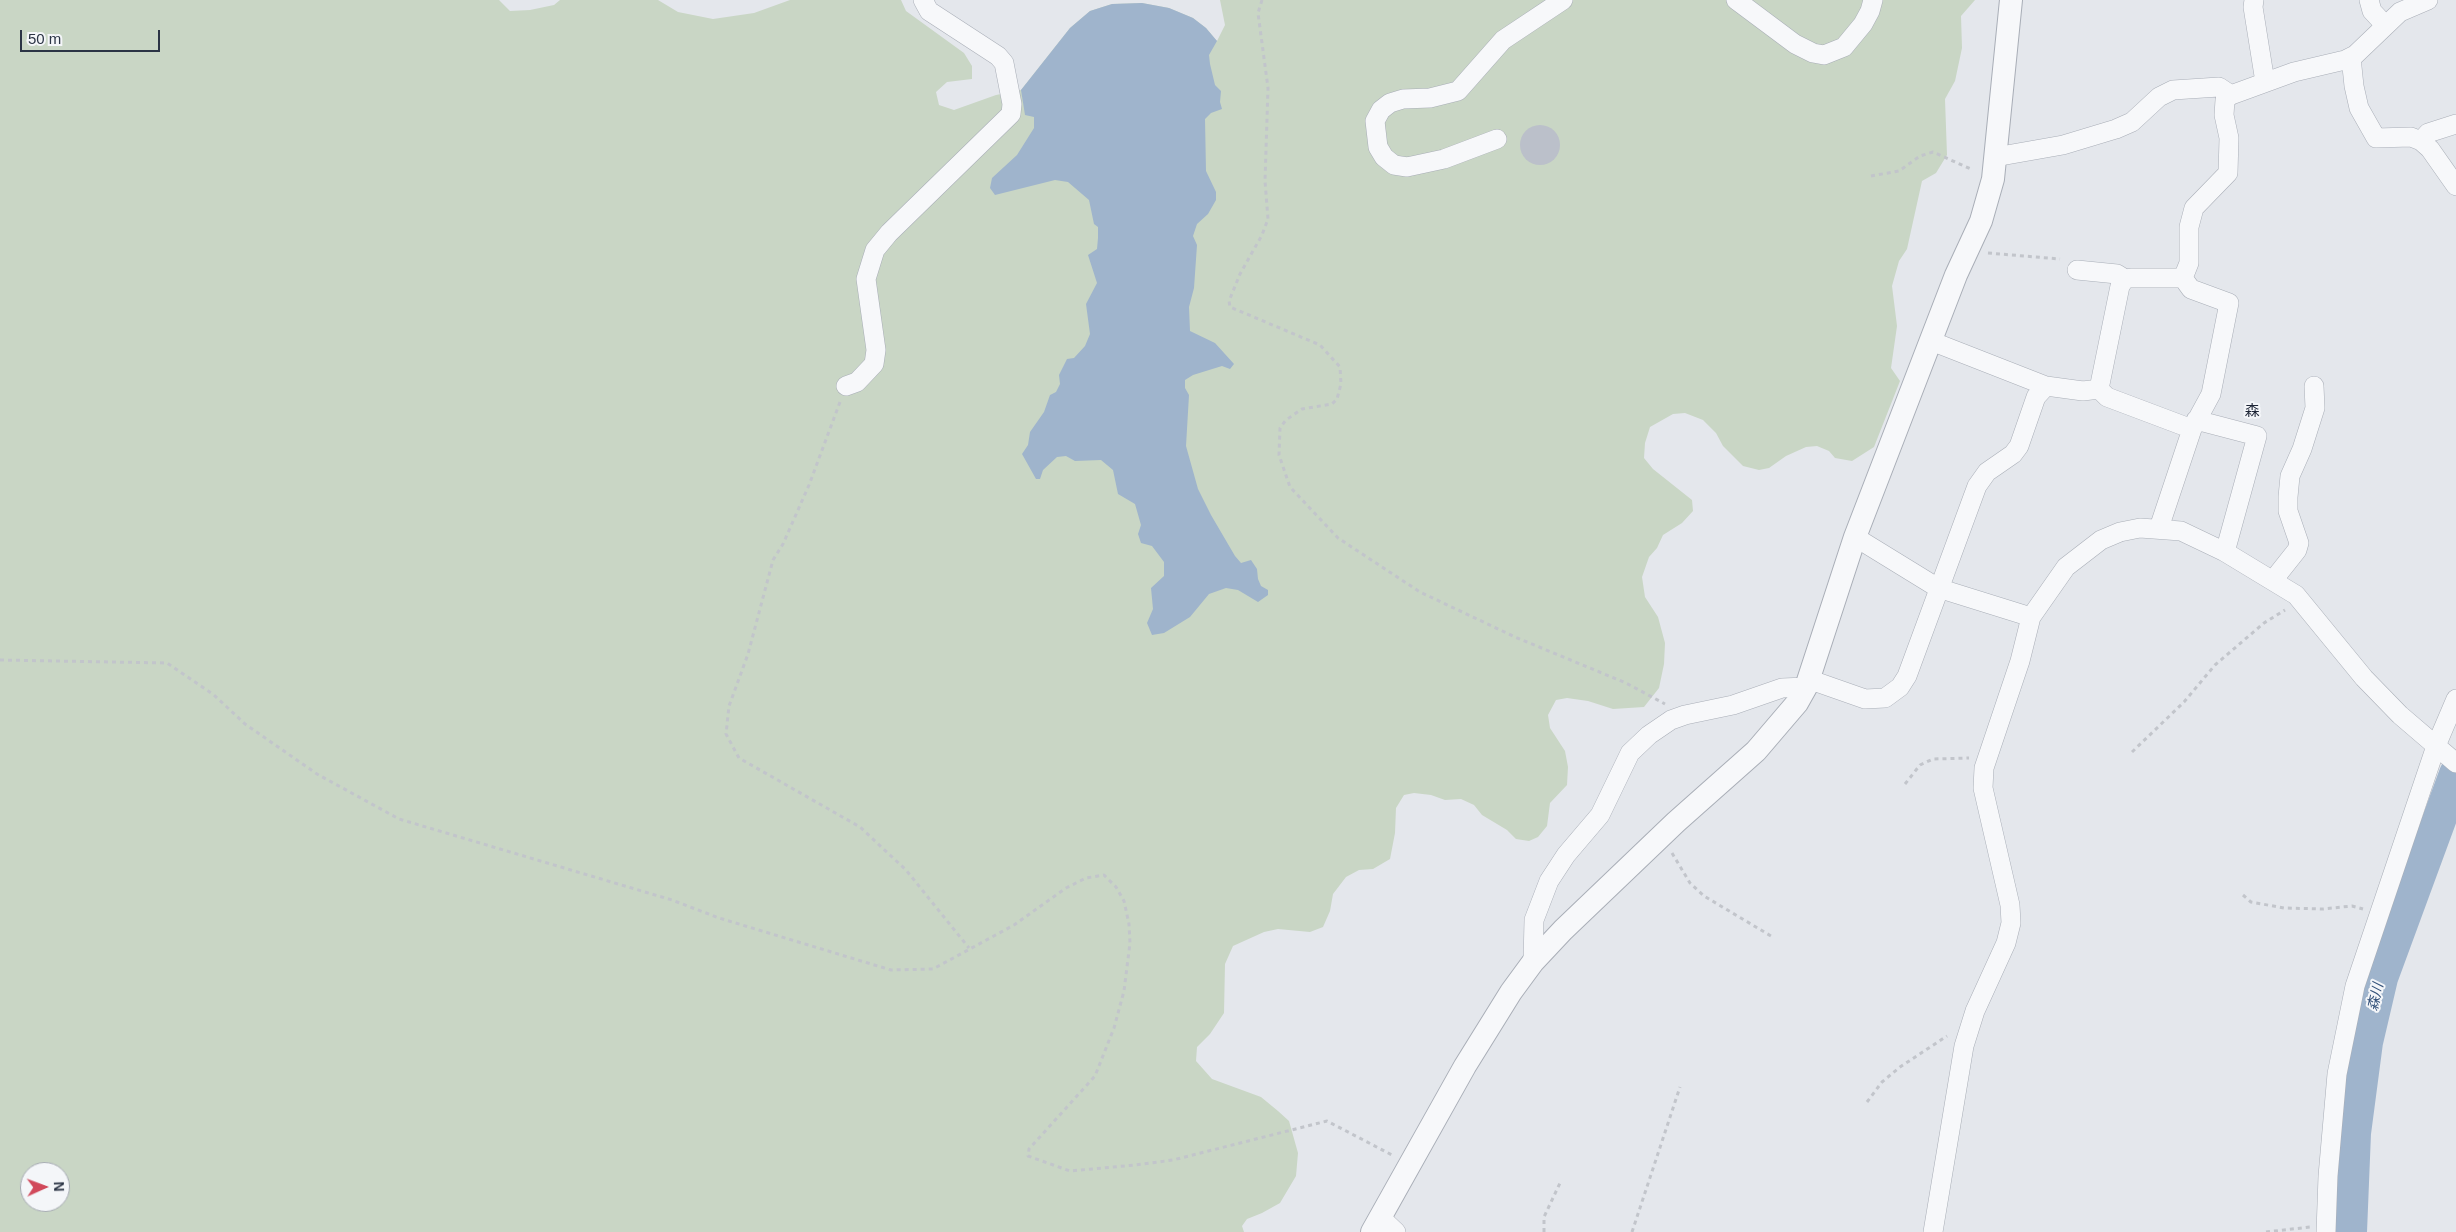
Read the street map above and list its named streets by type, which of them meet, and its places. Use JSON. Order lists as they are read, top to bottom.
{
  "districts": ["森"],
  "water": ["森川"],
  "scale_bar": "50 m",
  "north": "right"
}
